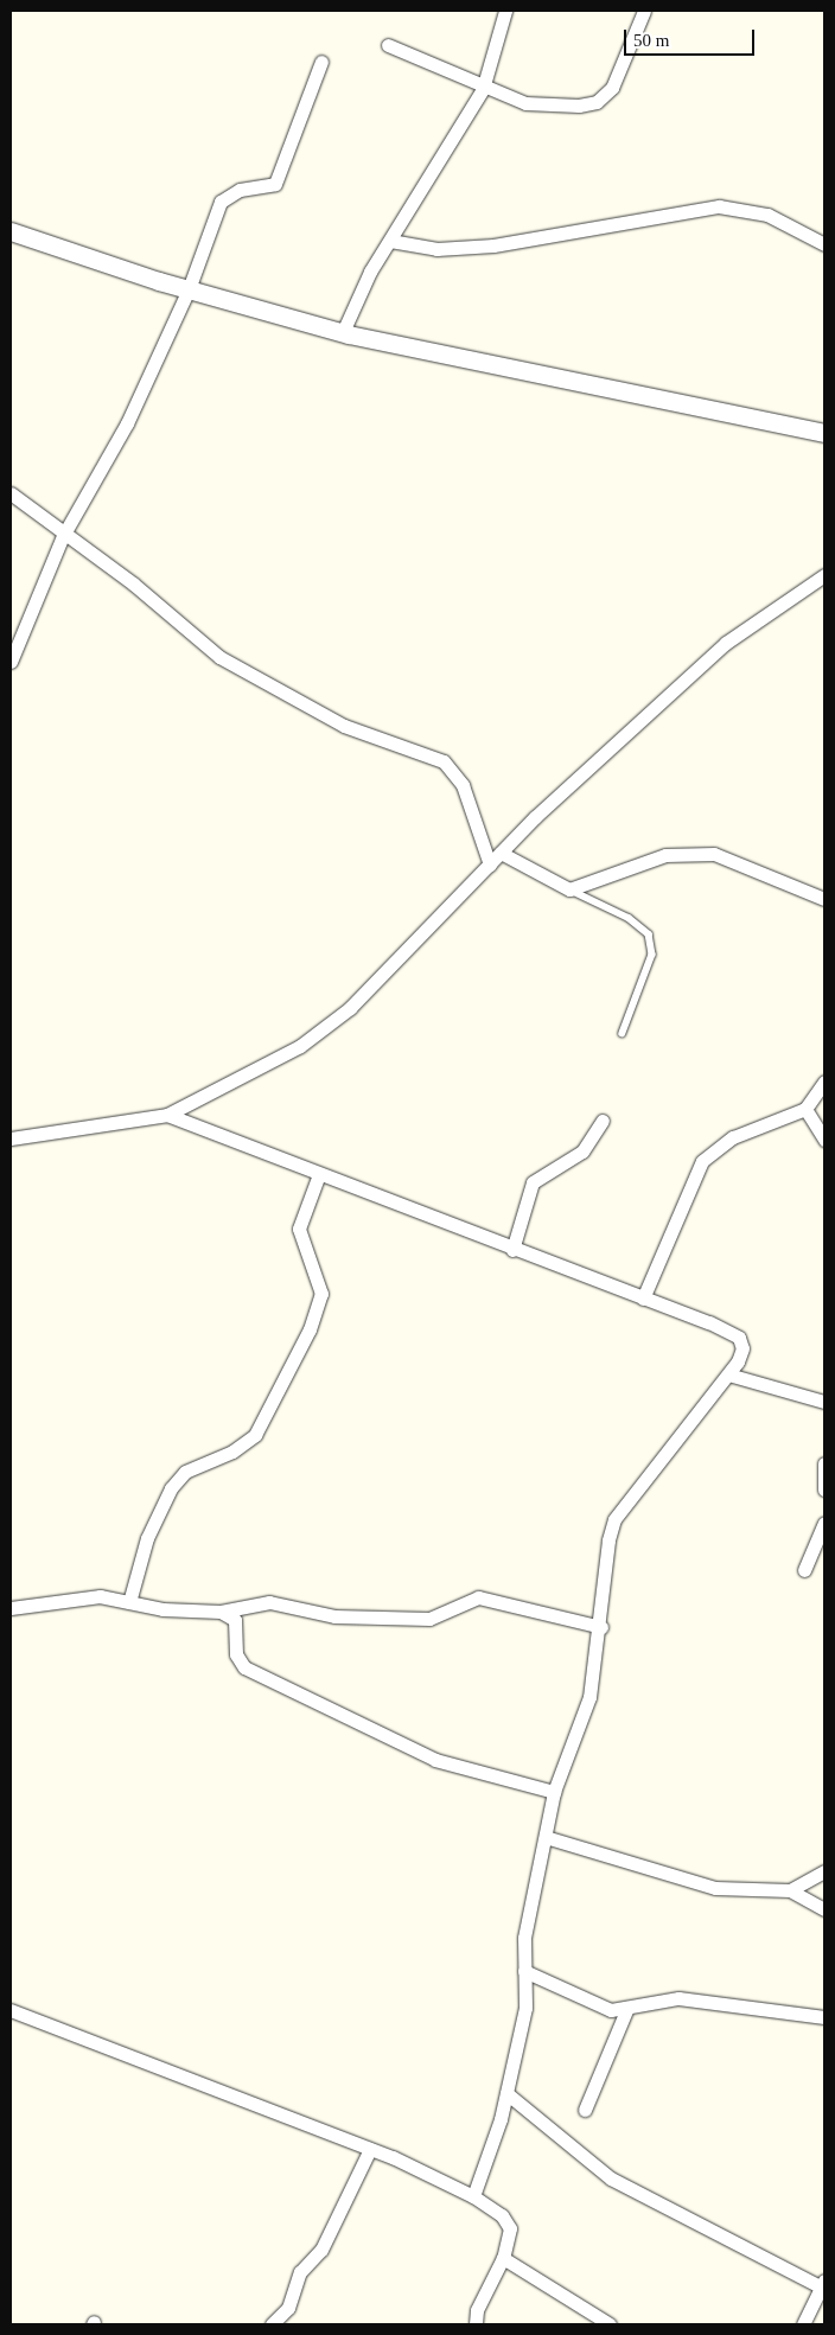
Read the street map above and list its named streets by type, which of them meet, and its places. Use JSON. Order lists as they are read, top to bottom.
{
  "scale_bar": "50 m"
}
